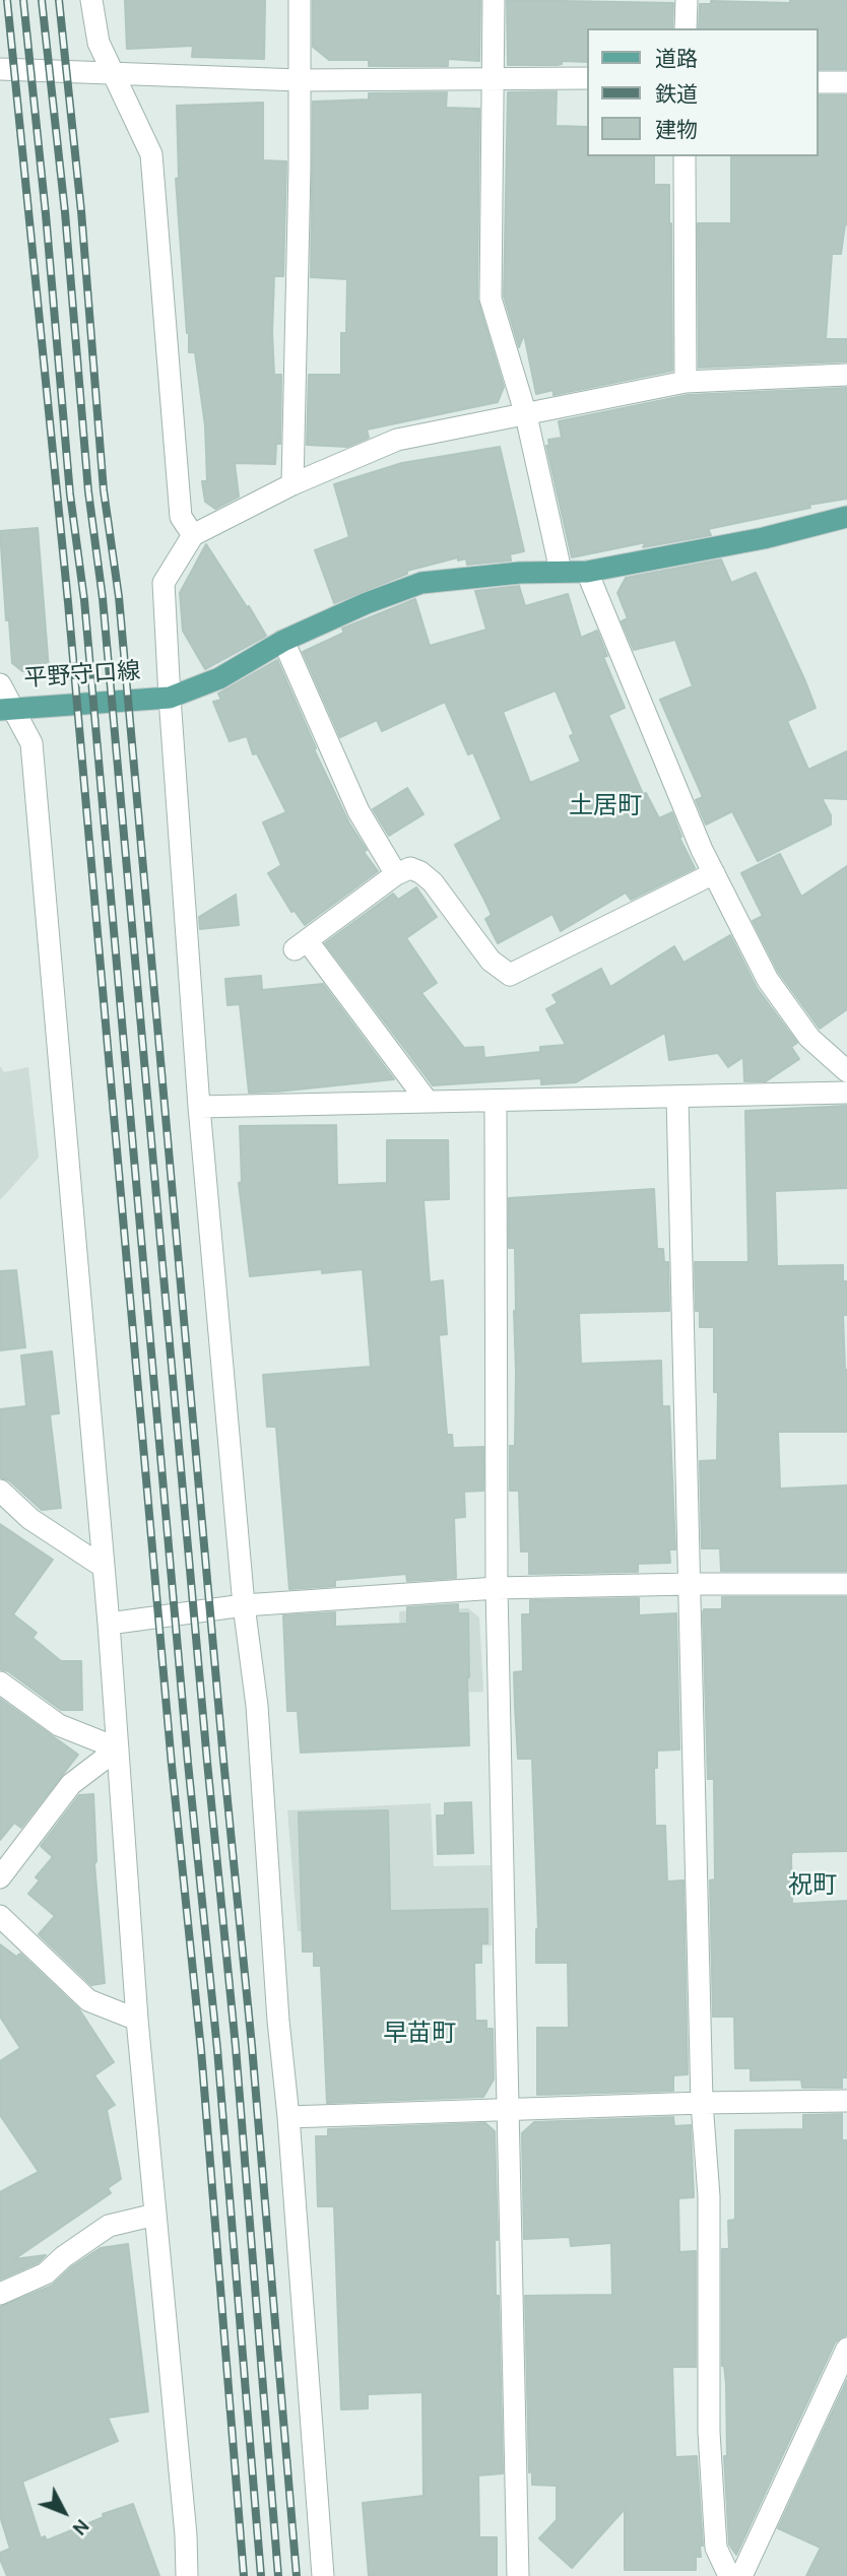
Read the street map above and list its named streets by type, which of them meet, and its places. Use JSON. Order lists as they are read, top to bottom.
{
  "streets": {
    "main road": ["平野守口線"]
  },
  "districts": ["土居町", "祝町", "早苗町"],
  "legend": ["道路", "鉄道", "建物"],
  "north": "bottom right"
}
